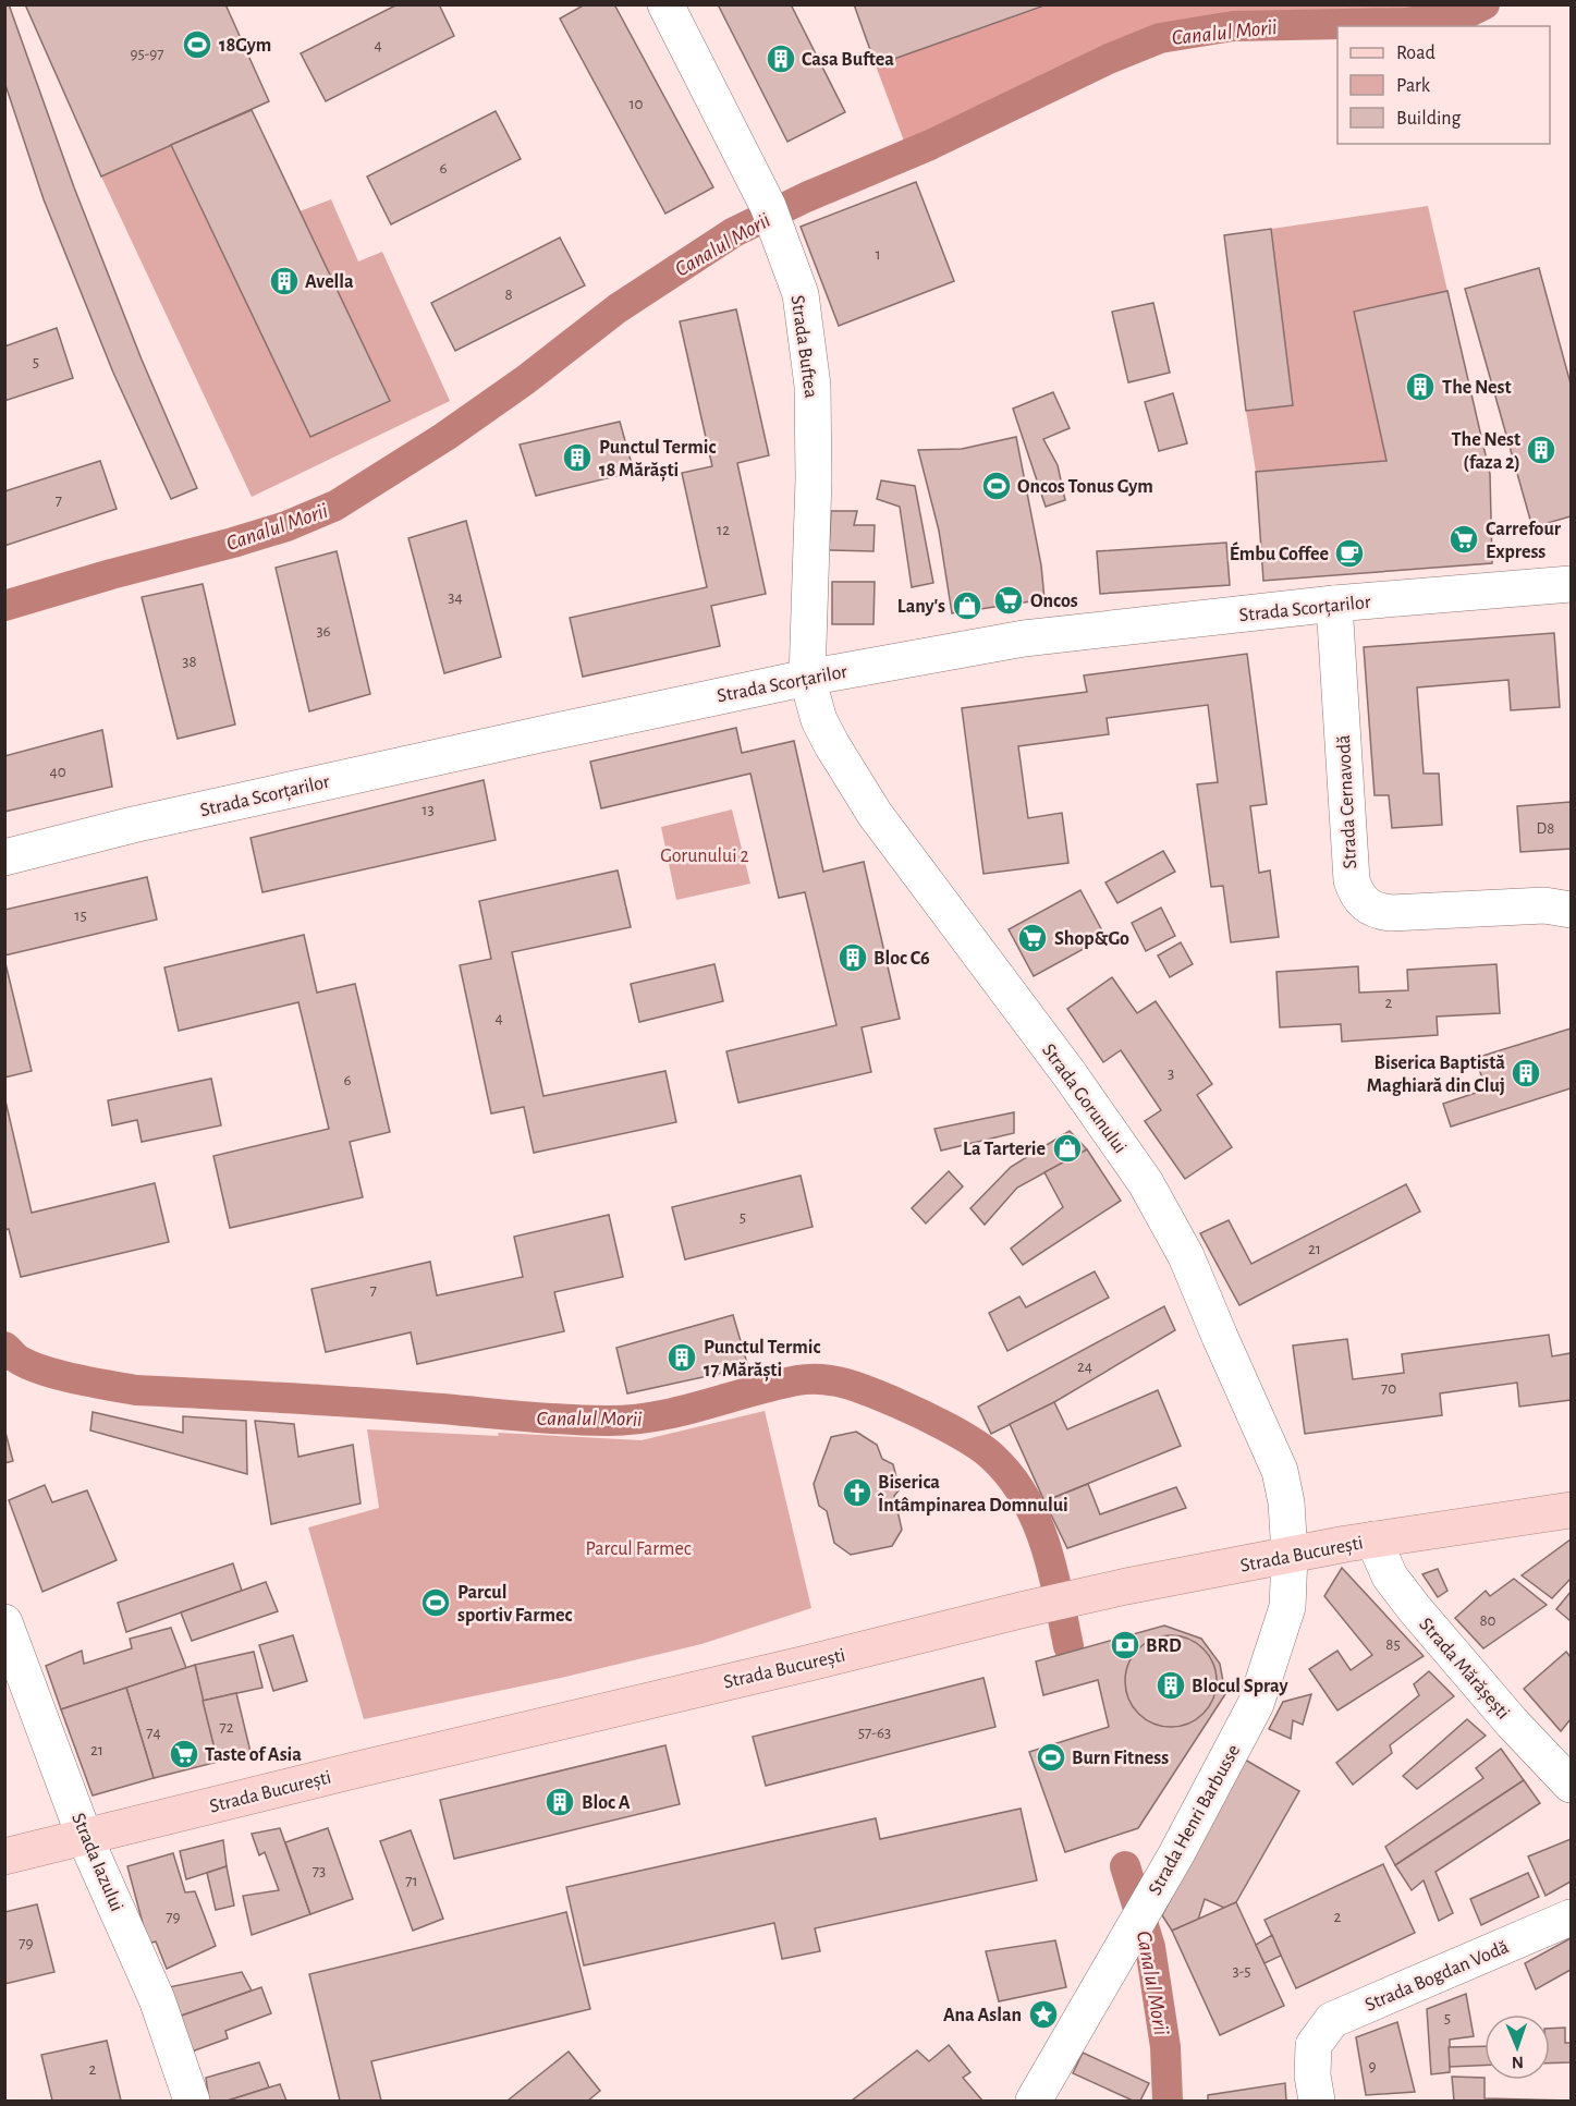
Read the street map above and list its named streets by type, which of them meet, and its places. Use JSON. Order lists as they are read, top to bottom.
{
  "streets": {
    "main road": ["Strada București"],
    "street": [
      "Strada Buftea",
      "Strada Scorțarilor",
      "Strada Cernavodă",
      "Strada Gorunului",
      "Strada Mărășești",
      "Strada Henri Barbusse",
      "Strada Iazului",
      "Strada Bogdan Vodă"
    ]
  },
  "crossings": [
    ["Strada Buftea", "Strada Scorțarilor"],
    ["Strada Buftea", "Strada Gorunului"],
    ["Strada Scorțarilor", "Strada Cernavodă"],
    ["Strada Scorțarilor", "Strada Gorunului"],
    ["Strada Gorunului", "Strada București"],
    ["Strada Gorunului", "Strada Henri Barbusse"],
    ["Strada București", "Strada Mărășești"],
    ["Strada București", "Strada Henri Barbusse"],
    ["Strada București", "Strada Iazului"]
  ],
  "water": ["Canalul Morii"],
  "parks": ["Gorunului 2", "Parcul Farmec"],
  "places": {
    "sports": [
      "18Gym",
      "Oncos Tonus Gym",
      "Parcul sportiv Farmec",
      "Burn Fitness"
    ],
    "building": [
      "Casa Buftea",
      "Avella",
      "The Nest",
      "The Nest (faza 2)",
      "Punctul Termic 18 Mărăști",
      "Bloc C6",
      "Biserica Baptistă Maghiară din Cluj",
      "Punctul Termic 17 Mărăști",
      "Blocul Spray",
      "Bloc A"
    ],
    "supermarket": [
      "Carrefour Express",
      "Oncos",
      "Shop&Go",
      "Taste of Asia"
    ],
    "cafe": ["Émbu Coffee"],
    "shop": ["Lany's", "La Tarterie"],
    "church": ["Biserica Întâmpinarea Domnului"],
    "bank": ["BRD"],
    "place": ["Ana Aslan"]
  },
  "house_numbers": [
    "4",
    "95-97",
    "10",
    "6",
    "1",
    "8",
    "5",
    "7",
    "12",
    "34",
    "36",
    "38",
    "40",
    "13",
    "D8",
    "15",
    "2",
    "4",
    "3",
    "6",
    "5",
    "21",
    "7",
    "24",
    "70",
    "80",
    "85",
    "72",
    "74",
    "57-63",
    "21",
    "73",
    "71",
    "79",
    "2",
    "79",
    "3-5",
    "5",
    "9",
    "2"
  ],
  "legend": ["Road", "Park", "Building"],
  "north": "bottom"
}
